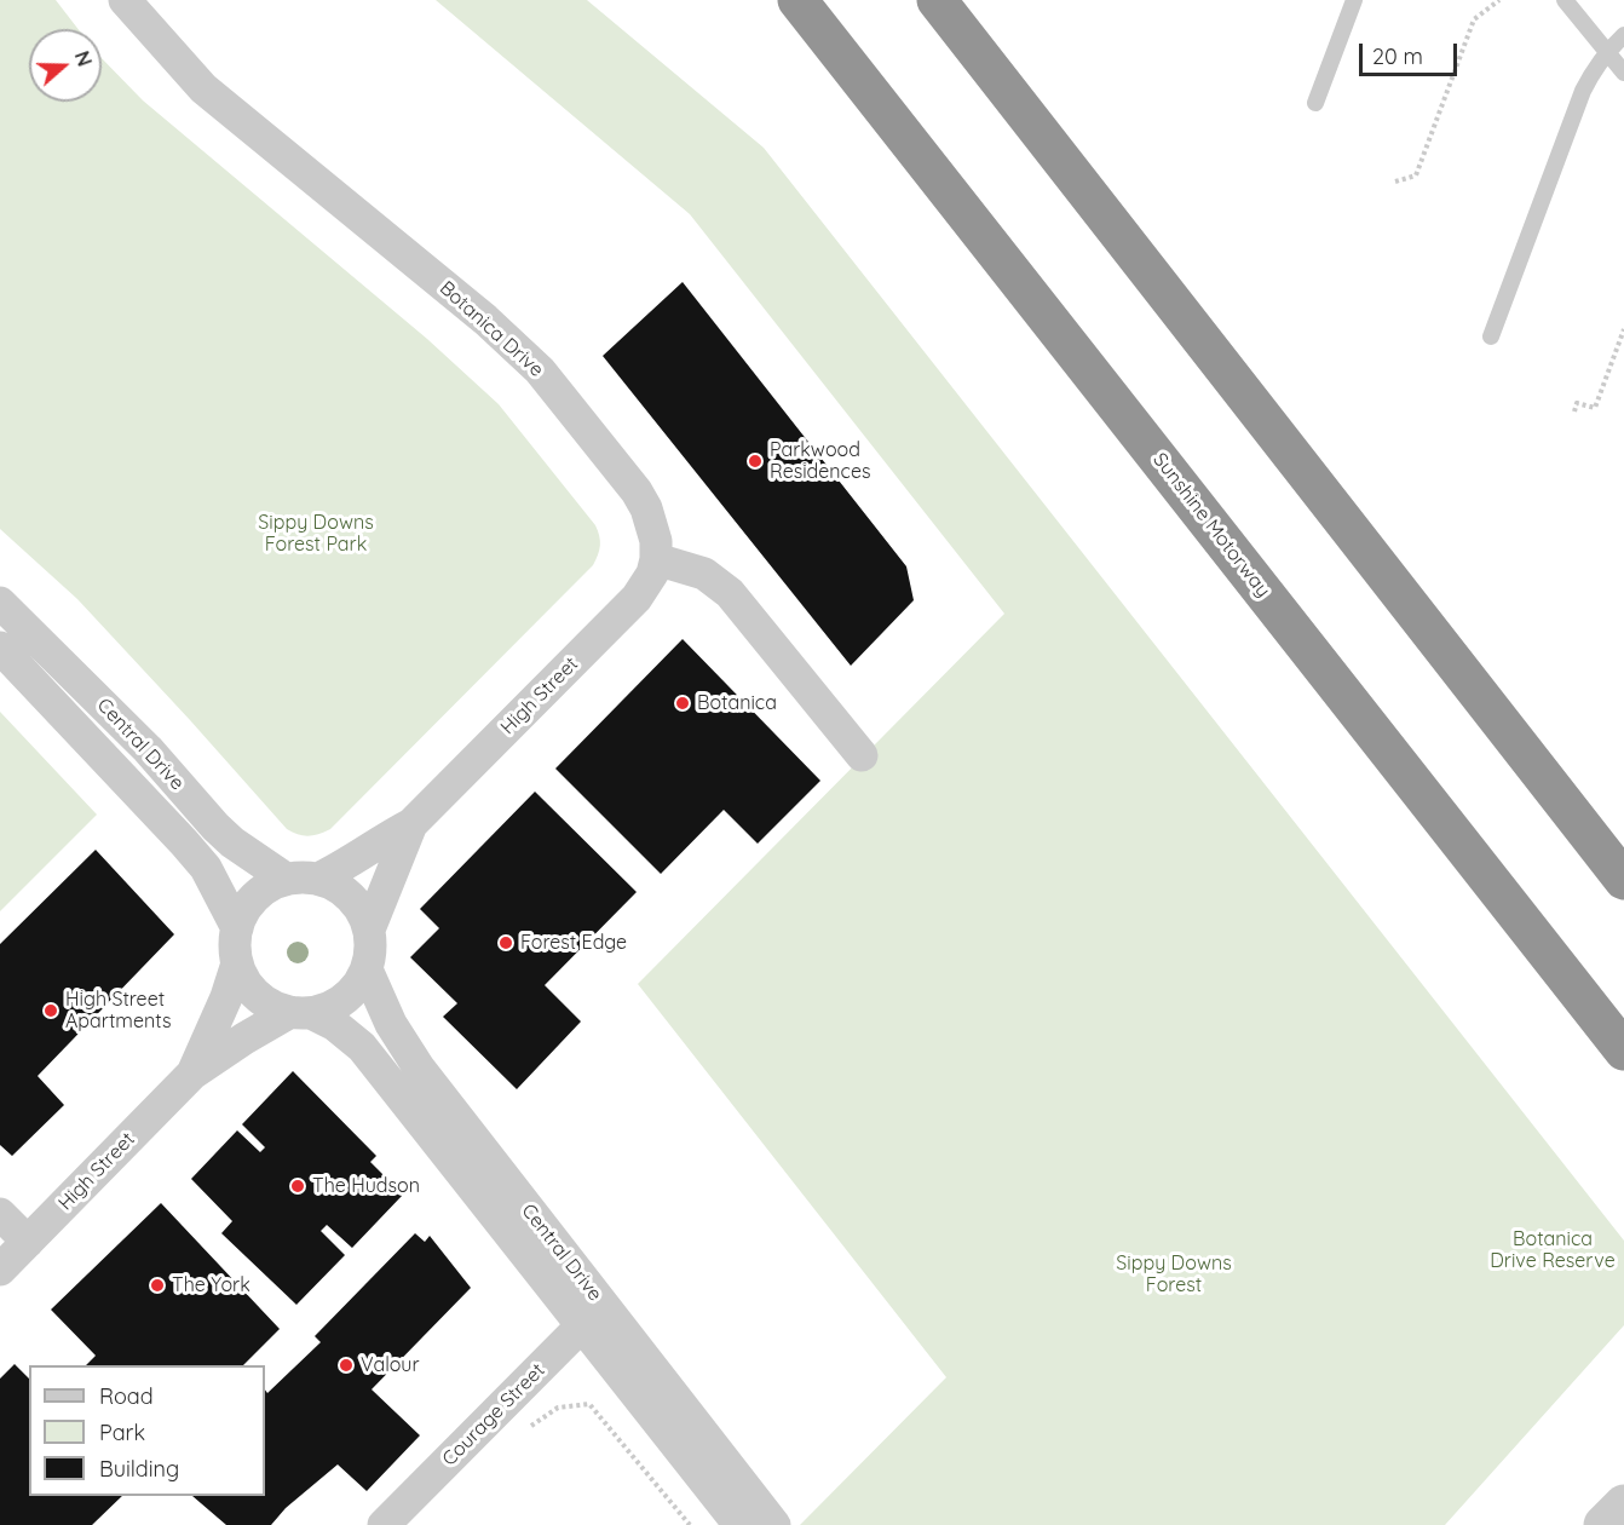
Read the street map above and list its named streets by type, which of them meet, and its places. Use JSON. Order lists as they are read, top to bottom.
{
  "streets": {
    "highway": ["Sunshine Motorway"],
    "street": [
      "Botanica Drive",
      "High Street",
      "Central Drive",
      "Courage Street"
    ]
  },
  "crossings": [
    ["Botanica Drive", "High Street"],
    ["High Street", "Central Drive"],
    ["Central Drive", "Courage Street"]
  ],
  "parks": ["Sippy Downs Forest Park", "Botanica Drive Reserve", "Sippy Downs Forest"],
  "places": [
    "Parkwood Residences",
    "Botanica",
    "Forest Edge",
    "High Street Apartments",
    "The Hudson",
    "The York",
    "Valour"
  ],
  "legend": ["Road", "Park", "Building"],
  "scale_bar": "20 m",
  "north": "right"
}
